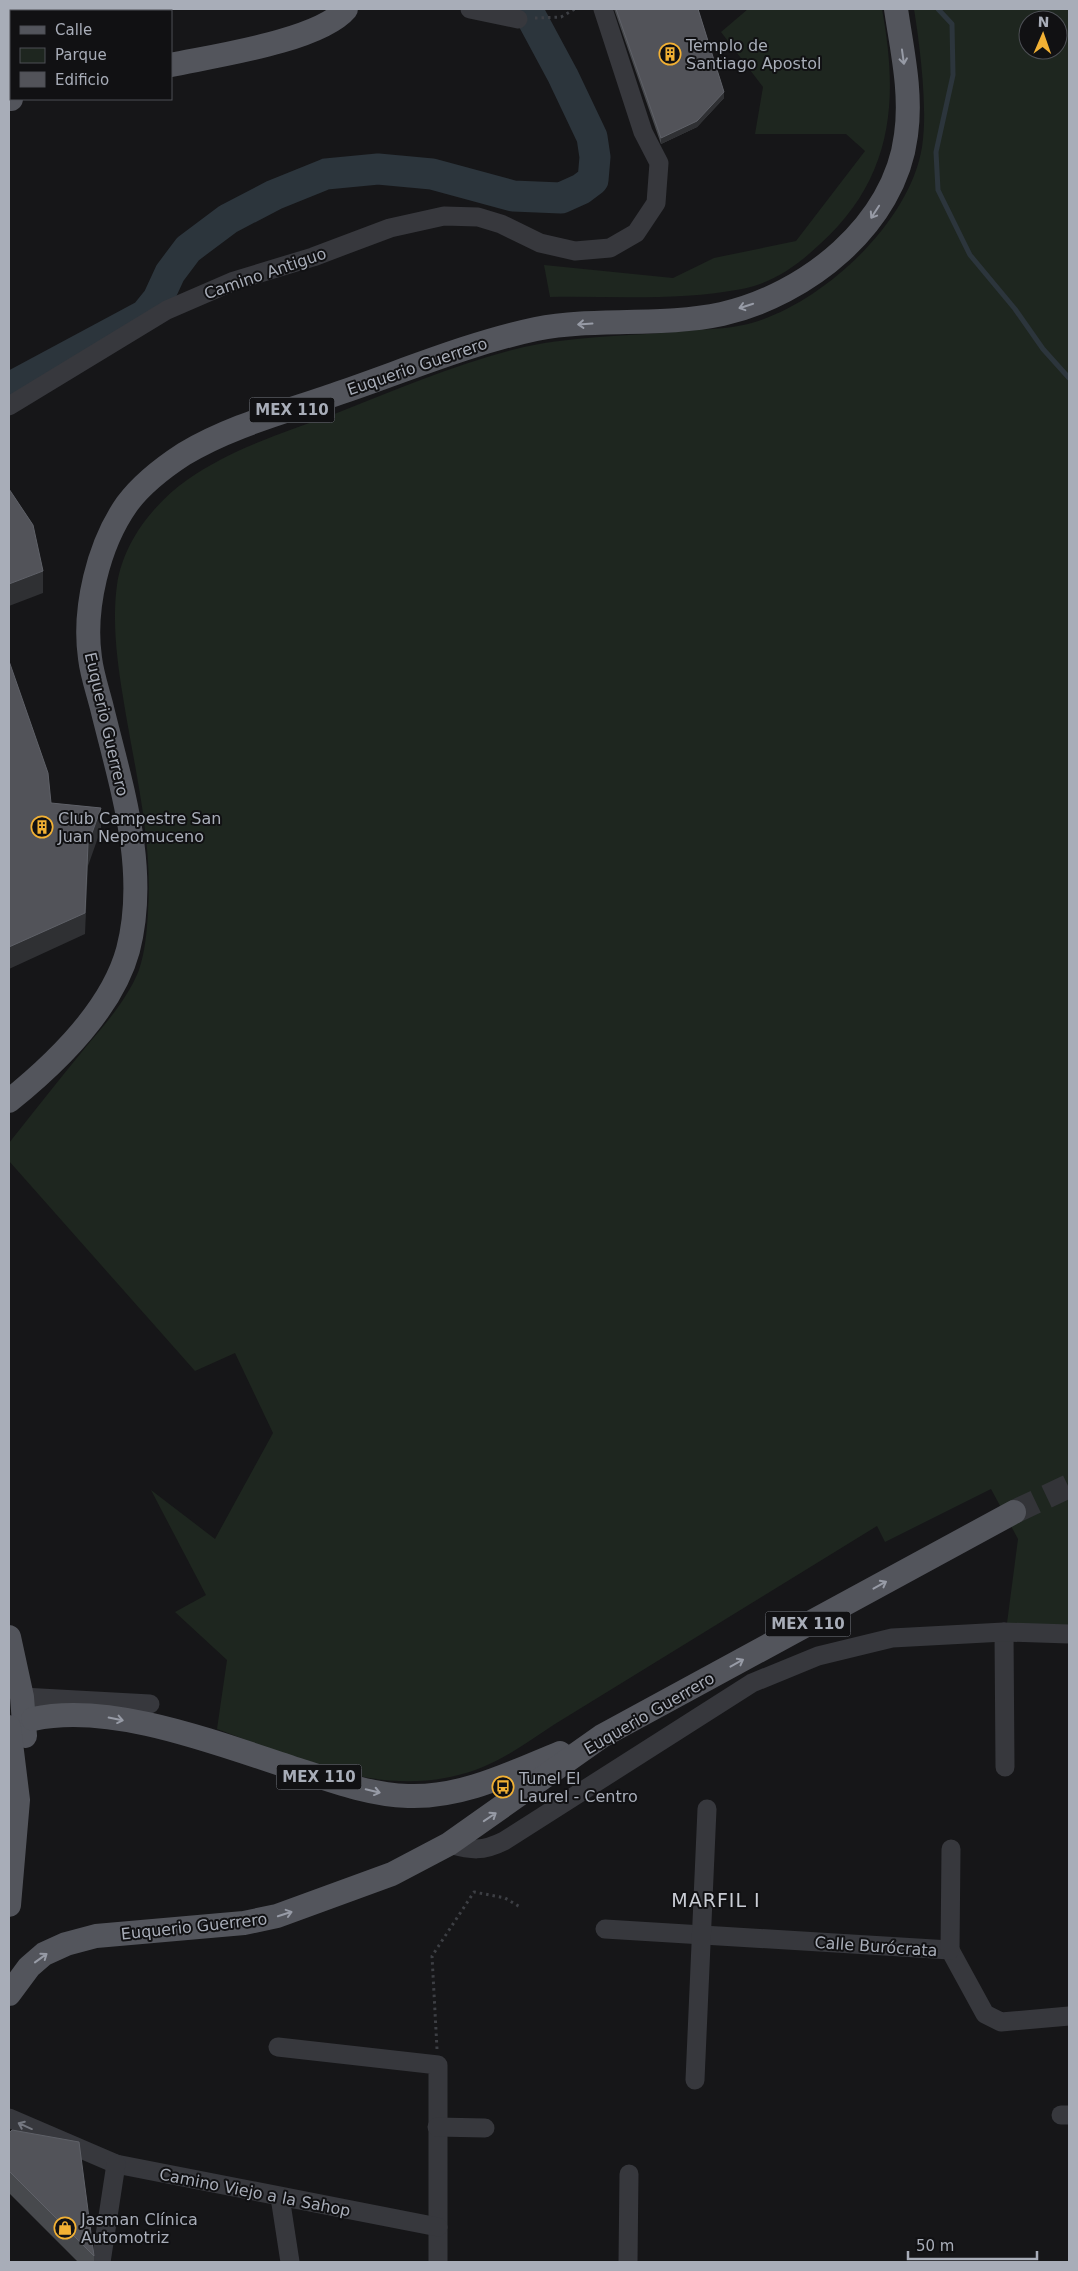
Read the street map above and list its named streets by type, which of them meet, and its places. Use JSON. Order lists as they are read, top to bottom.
{
  "streets": {
    "main road": ["Euquerio Guerrero", "MEX 110"],
    "street": ["Camino Antiguo", "Calle Burócrata", "Camino Viejo a la Sahop"]
  },
  "crossings": [
    ["Euquerio Guerrero", "MEX 110"]
  ],
  "districts": ["MARFIL I"],
  "places": {
    "building": ["Templo de Santiago Apostol", "Club Campestre San Juan Nepomuceno"],
    "bus stop": ["Tunel El Laurel - Centro"],
    "shop": ["Jasman Clínica Automotriz"]
  },
  "legend": ["Calle", "Parque", "Edificio"],
  "scale_bar": "50 m",
  "north": "top"
}
